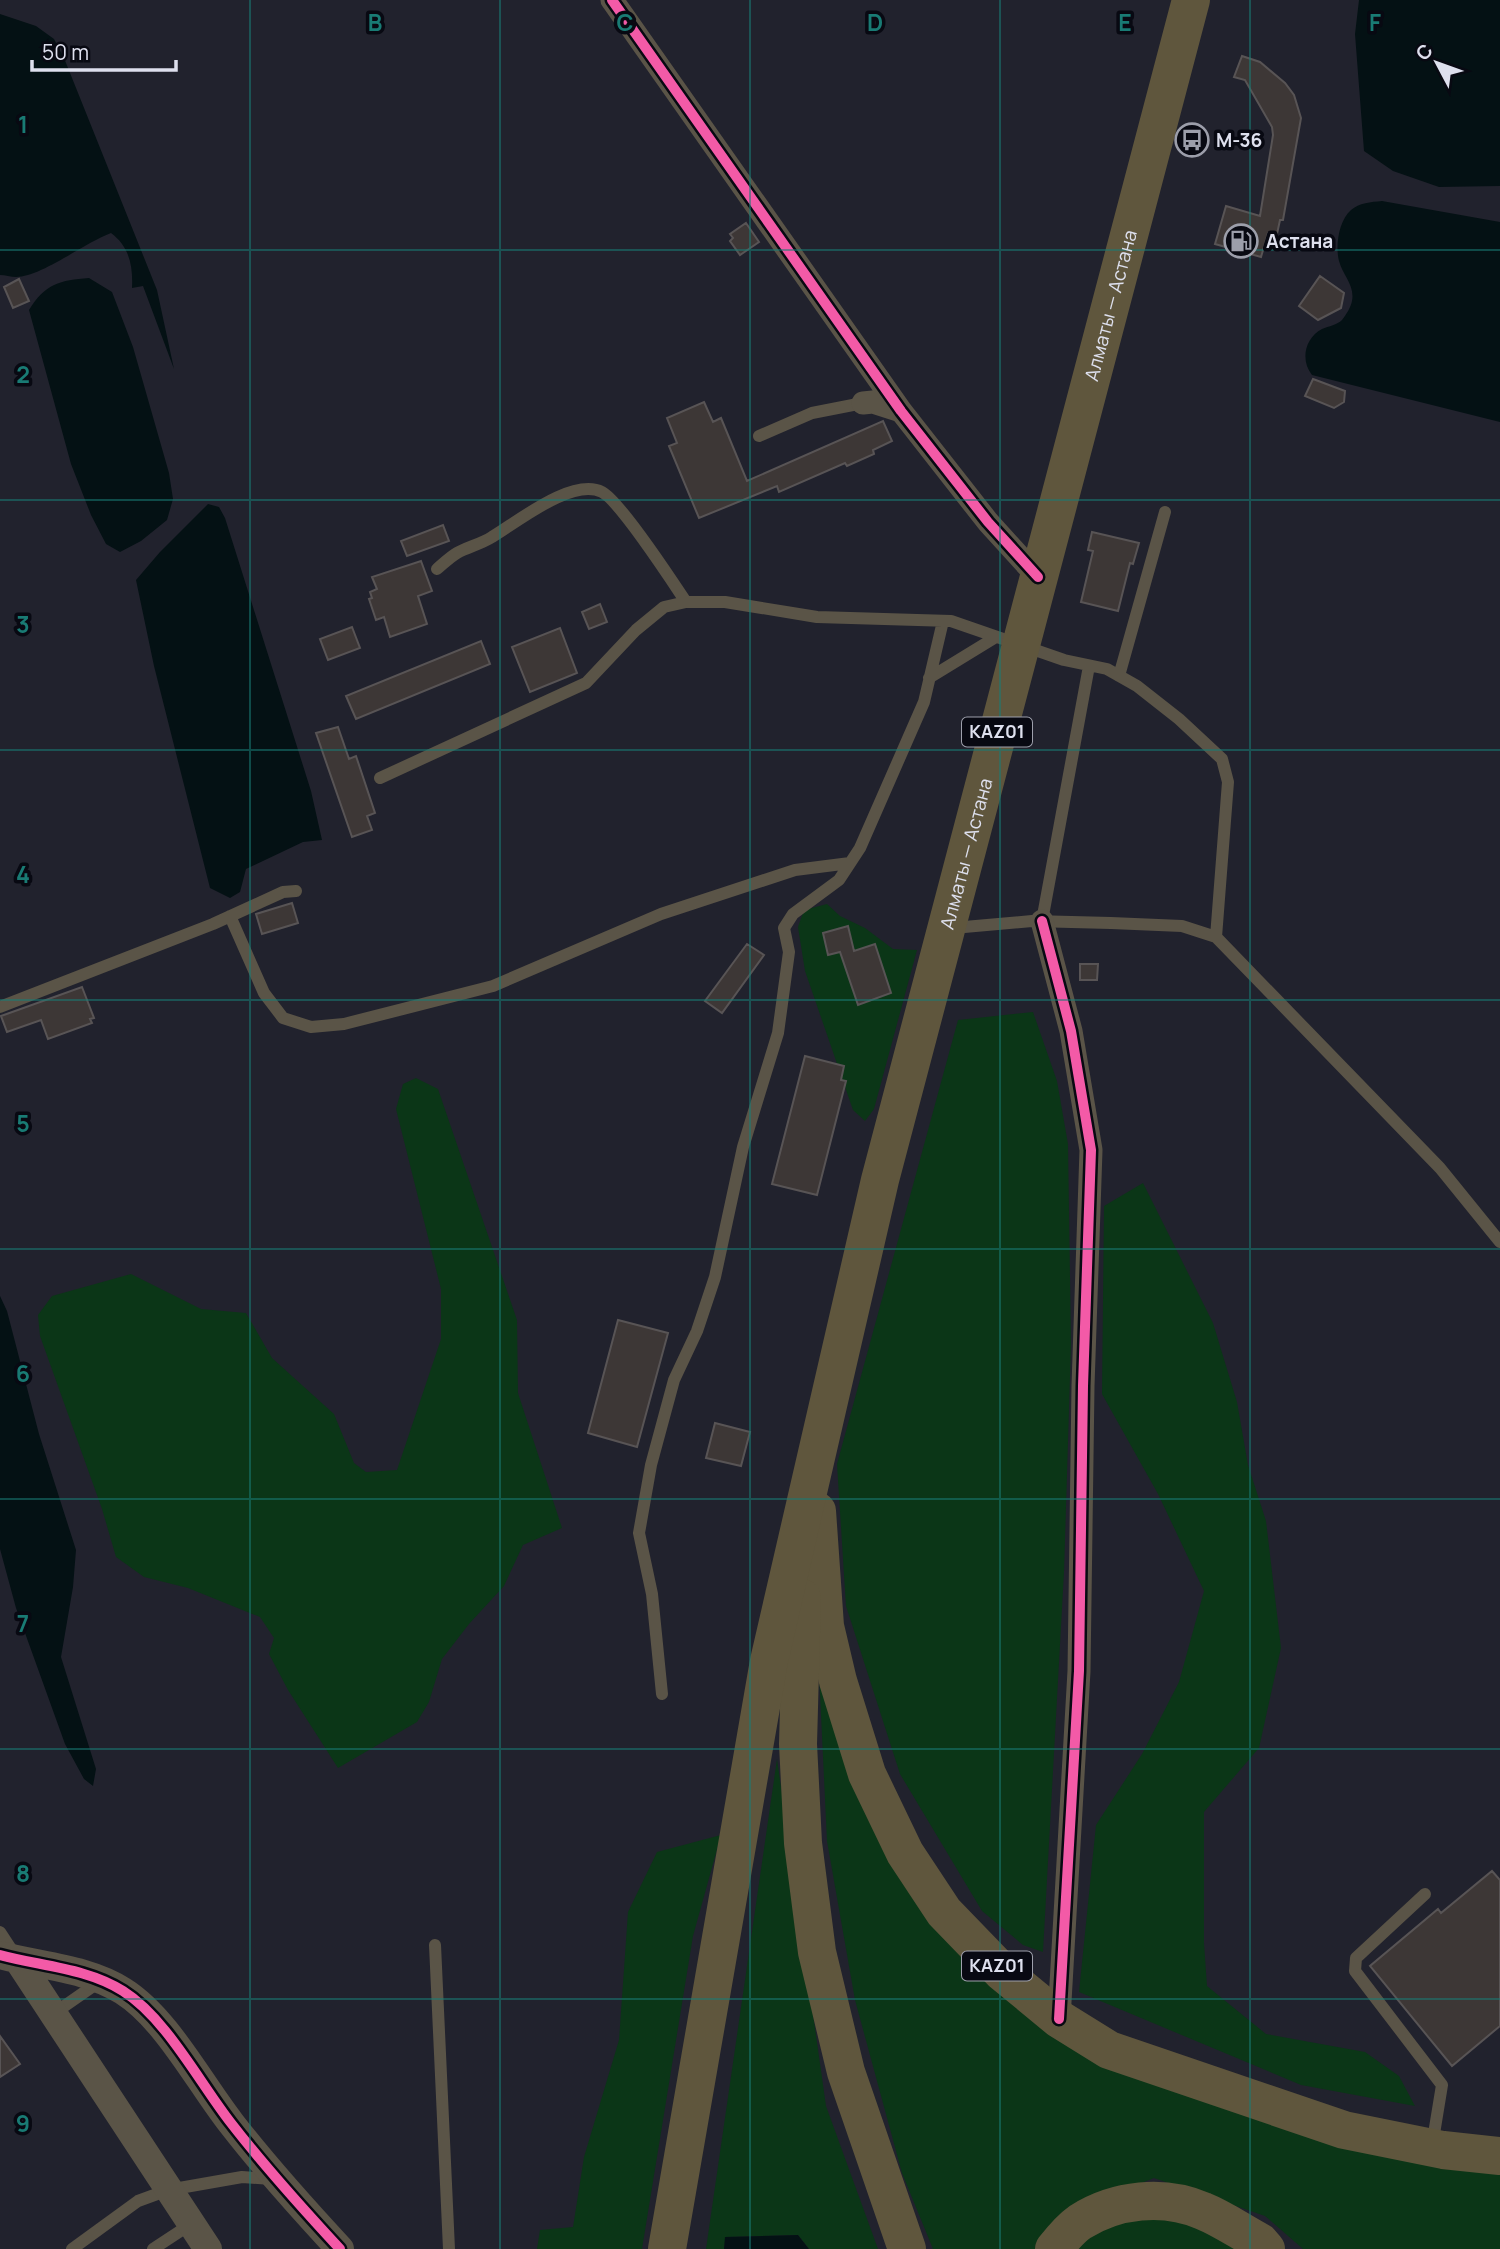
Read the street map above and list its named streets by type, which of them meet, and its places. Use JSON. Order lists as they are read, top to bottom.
{
  "streets": {
    "highway": ["Алматы — Астана", "KАZ01"]
  },
  "crossings": [
    ["Алматы — Астана", "KАZ01"]
  ],
  "places": {
    "bus stop": ["М-36"],
    "fuel station": ["Астана"]
  },
  "scale_bar": "50 m",
  "north": "top left",
  "grid": {
    "columns": [
      "B",
      "C",
      "D",
      "E",
      "F"
    ],
    "rows": [
      "1",
      "2",
      "3",
      "4",
      "5",
      "6",
      "7",
      "8",
      "9"
    ]
  }
}
